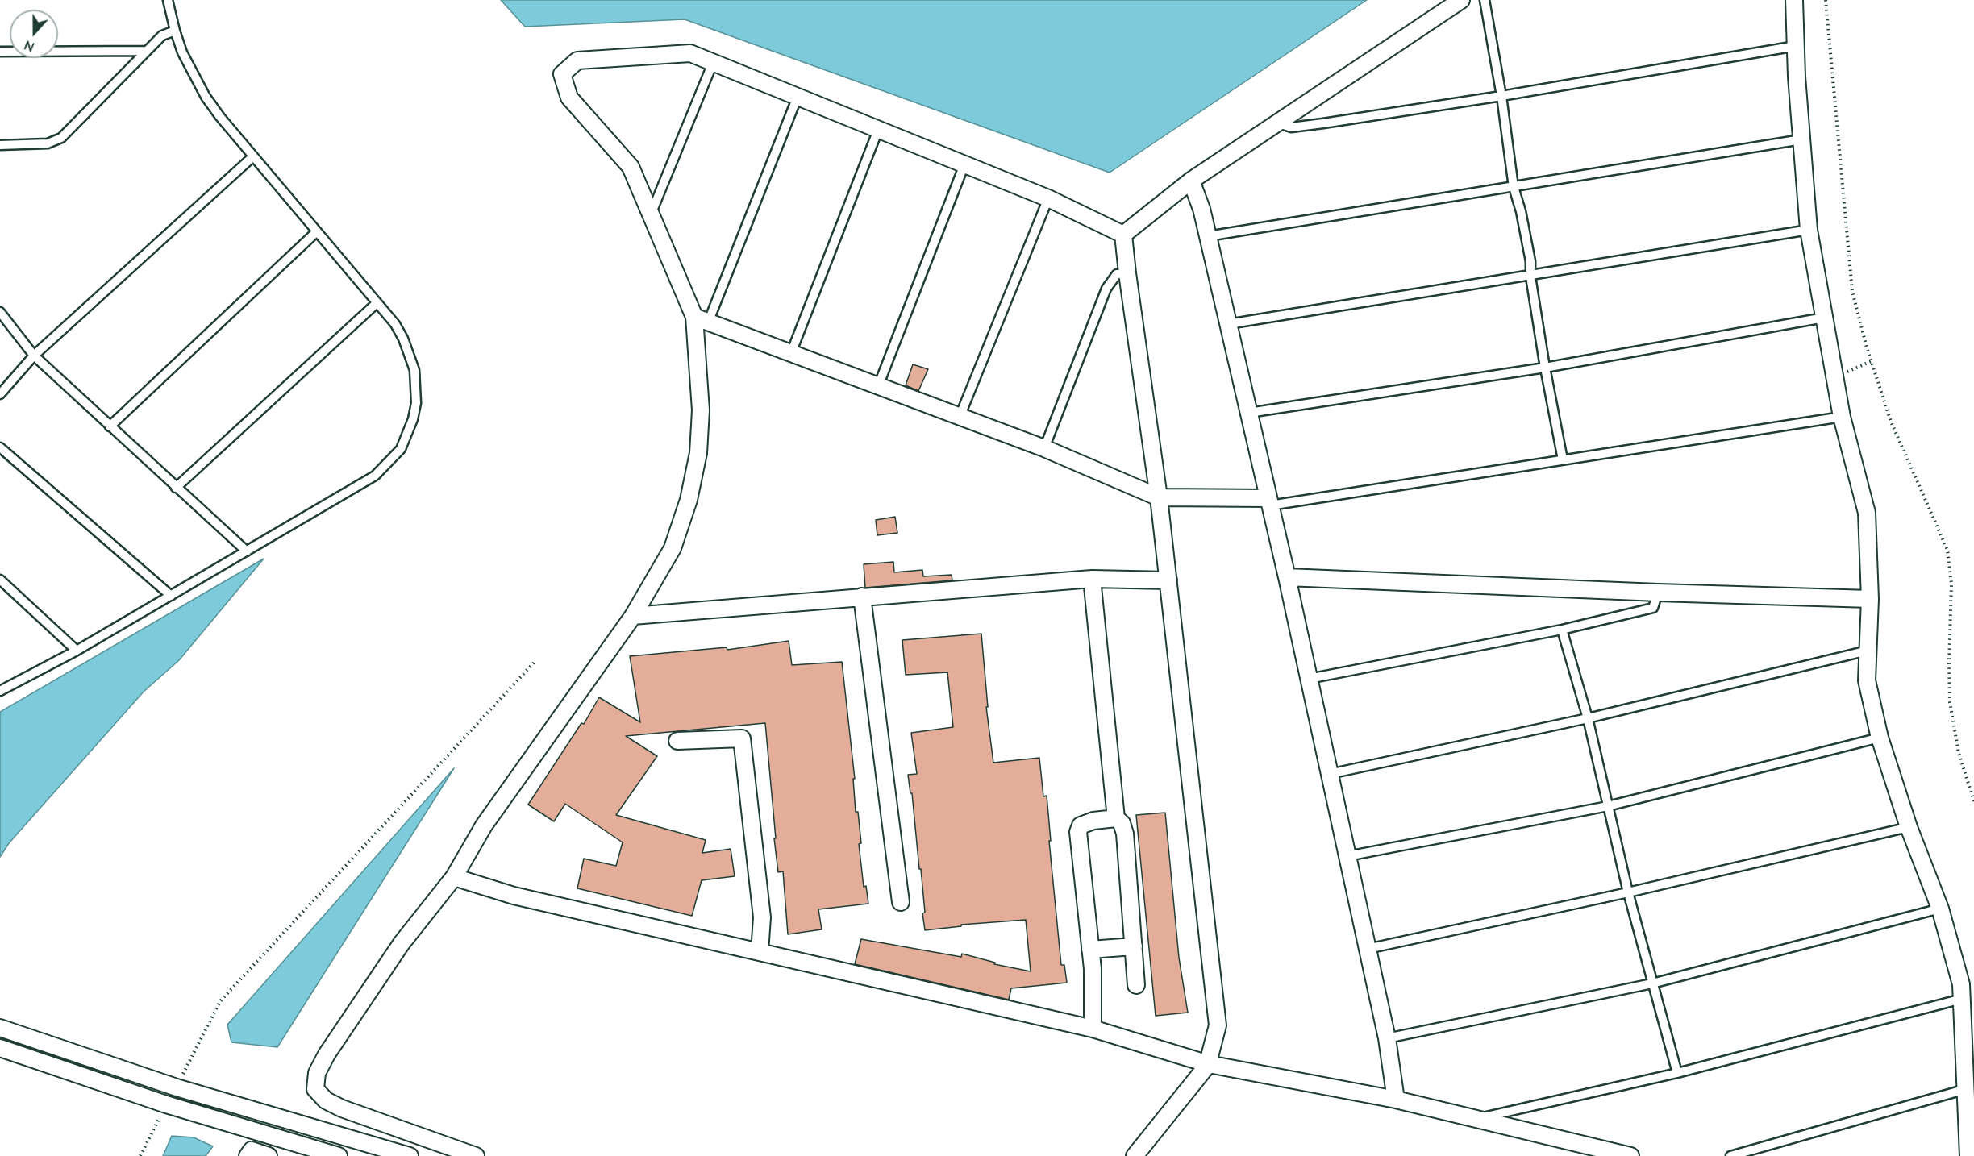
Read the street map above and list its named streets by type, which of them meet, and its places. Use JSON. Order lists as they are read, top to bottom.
{
  "north": "bottom"
}
